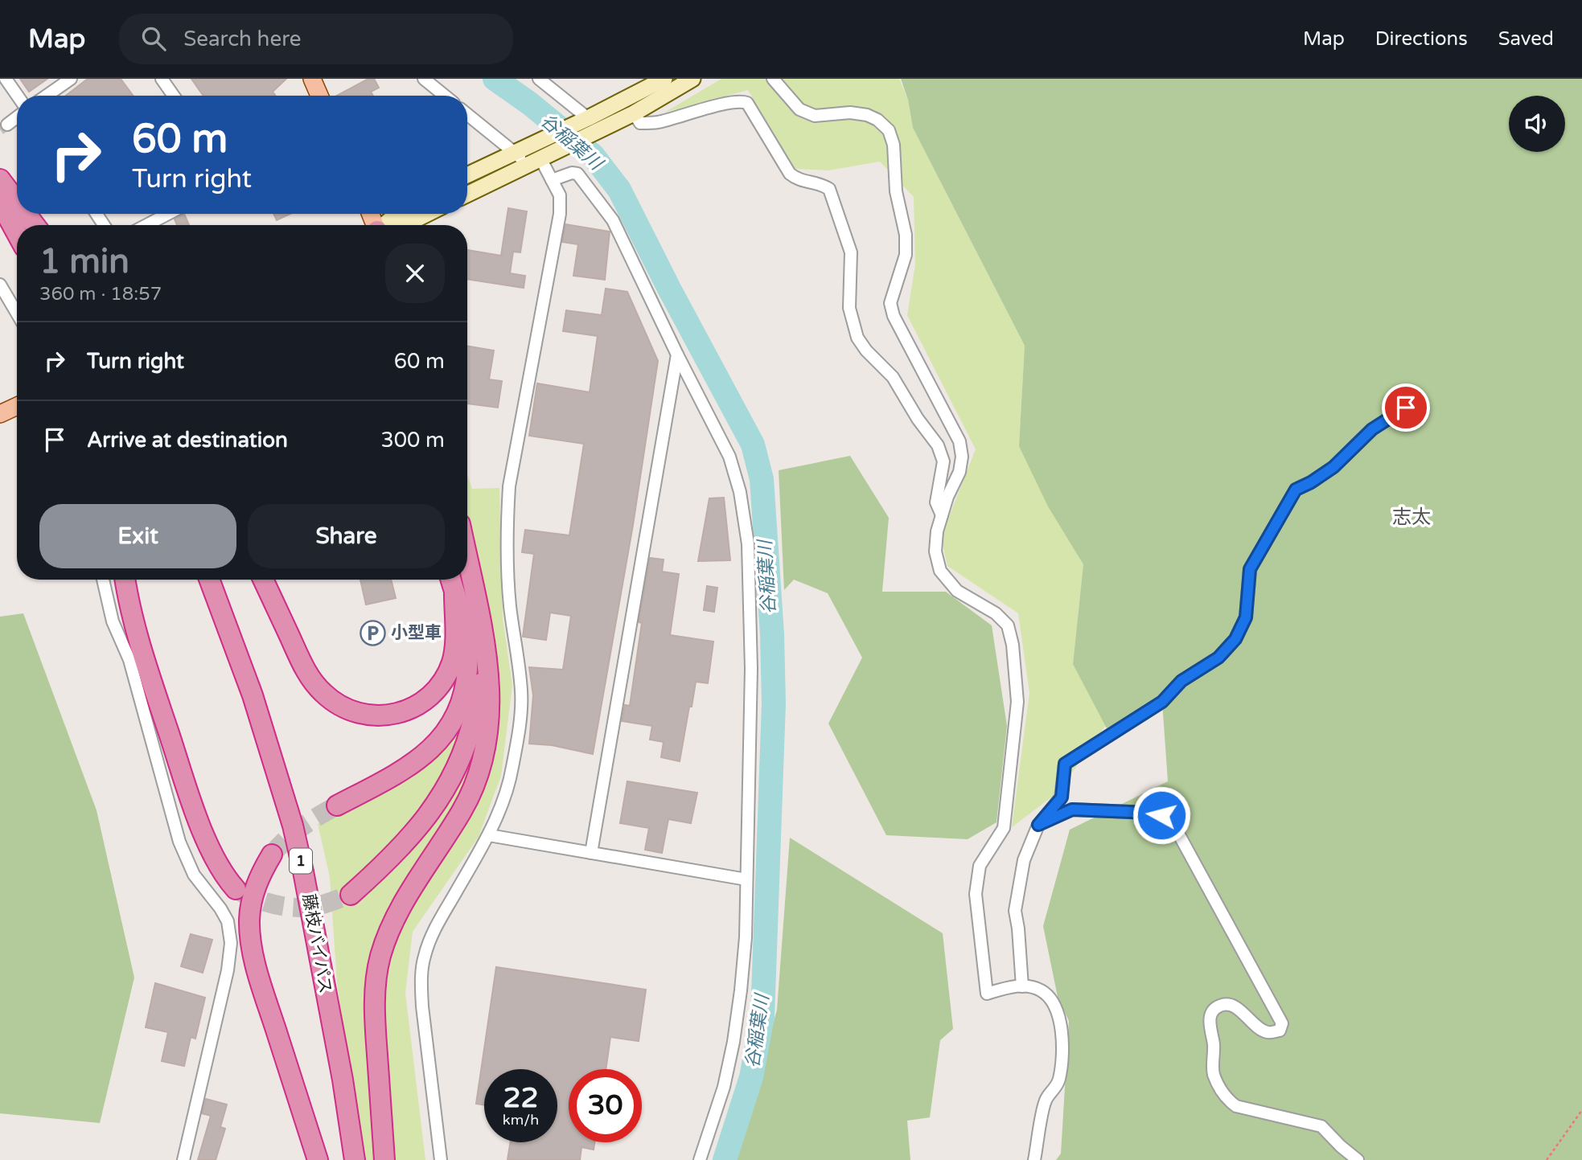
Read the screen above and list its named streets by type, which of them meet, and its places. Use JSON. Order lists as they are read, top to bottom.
{
  "streets": {
    "highway": ["1", "藤枝バイパス"]
  },
  "districts": ["志太"],
  "water": ["谷稲葉川"],
  "places": {
    "parking": ["小型車"]
  },
  "page": {
    "header": "Map",
    "search": "Search here",
    "nav": ["Map", "Directions", "Saved"],
    "turn": ["60 m", "Turn right"],
    "heading": ["1 min", "360 m · 18:57"],
    "list": [
      {
        "name": "Turn right",
        "value": "60 m"
      },
      {
        "name": "Arrive at destination",
        "value": "300 m"
      }
    ],
    "buttons": ["Exit", "Share"],
    "speed": "22 km/h",
    "limit": "30"
  }
}
